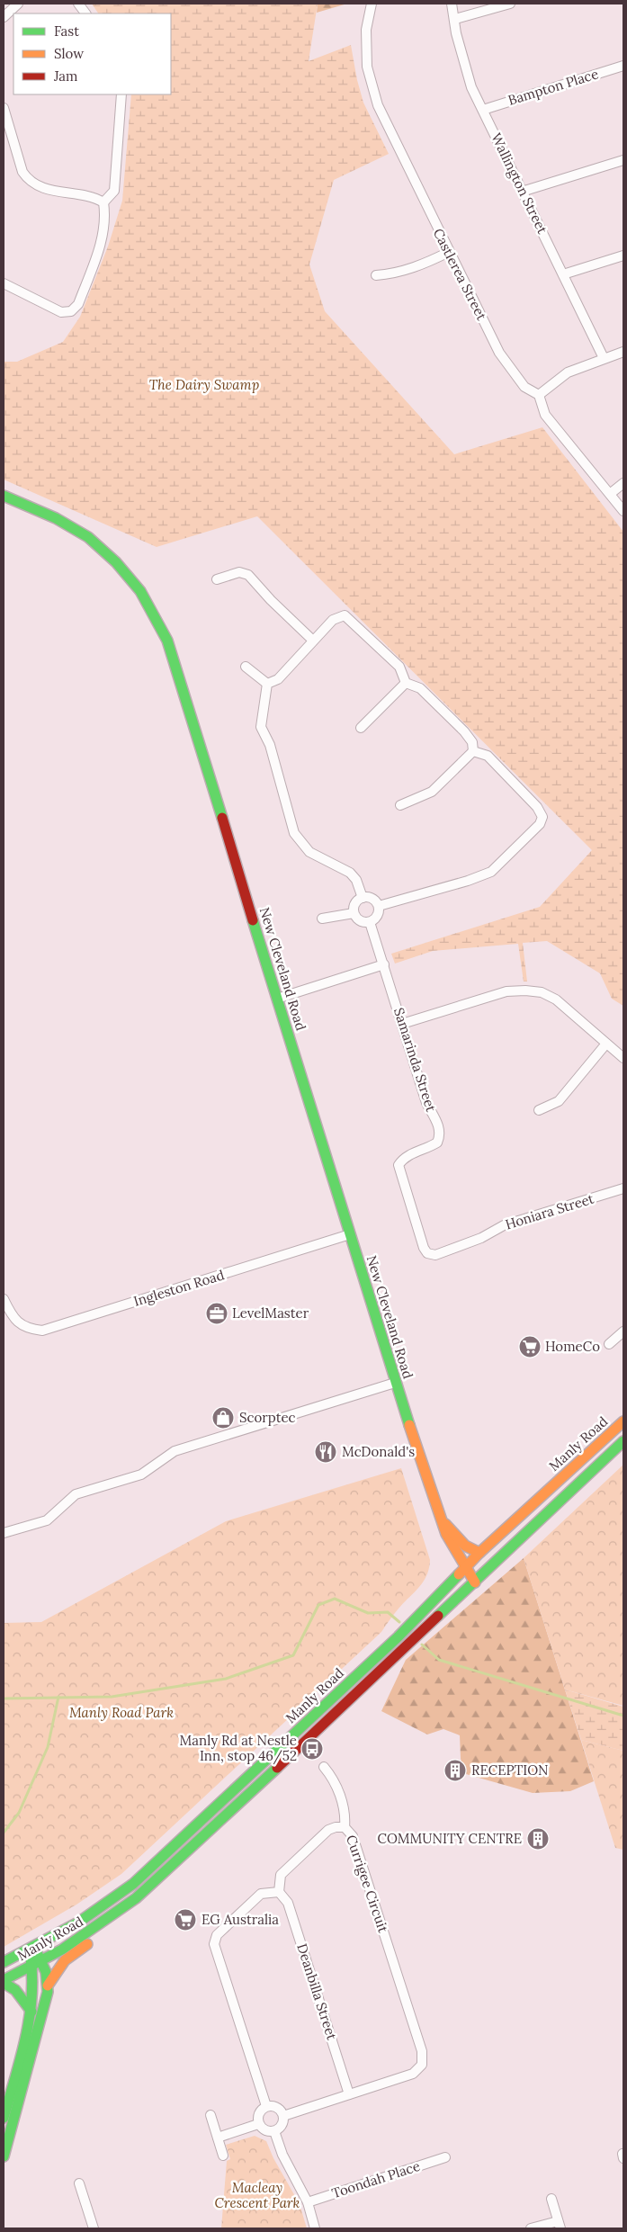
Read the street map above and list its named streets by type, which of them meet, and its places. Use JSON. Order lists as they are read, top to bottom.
{
  "streets": {
    "main road": ["New Cleveland Road", "Manly Road"],
    "street": [
      "Bampton Place",
      "Wallington Street",
      "Castlerea Street",
      "Samarinda Street",
      "Honiara Street",
      "Ingleston Road",
      "Currigee Circuit",
      "Deanbilla Street",
      "Toondah Place"
    ]
  },
  "crossings": [
    ["Bampton Place", "Wallington Street"],
    ["New Cleveland Road", "Ingleston Road"],
    ["New Cleveland Road", "Manly Road"],
    ["Samarinda Street", "Honiara Street"],
    ["Currigee Circuit", "Deanbilla Street"]
  ],
  "parks": ["The Dairy Swamp", "Manly Road Park", "Macleay Crescent Park"],
  "places": {
    "office": ["LevelMaster"],
    "supermarket": ["HomeCo", "EG Australia"],
    "shop": ["Scorptec"],
    "restaurant": ["McDonald's"],
    "bus stop": ["Manly Rd at Nestle Inn, stop 46/52"],
    "building": ["RECEPTION", "COMMUNITY CENTRE"]
  },
  "legend": ["Fast", "Slow", "Jam"]
}
